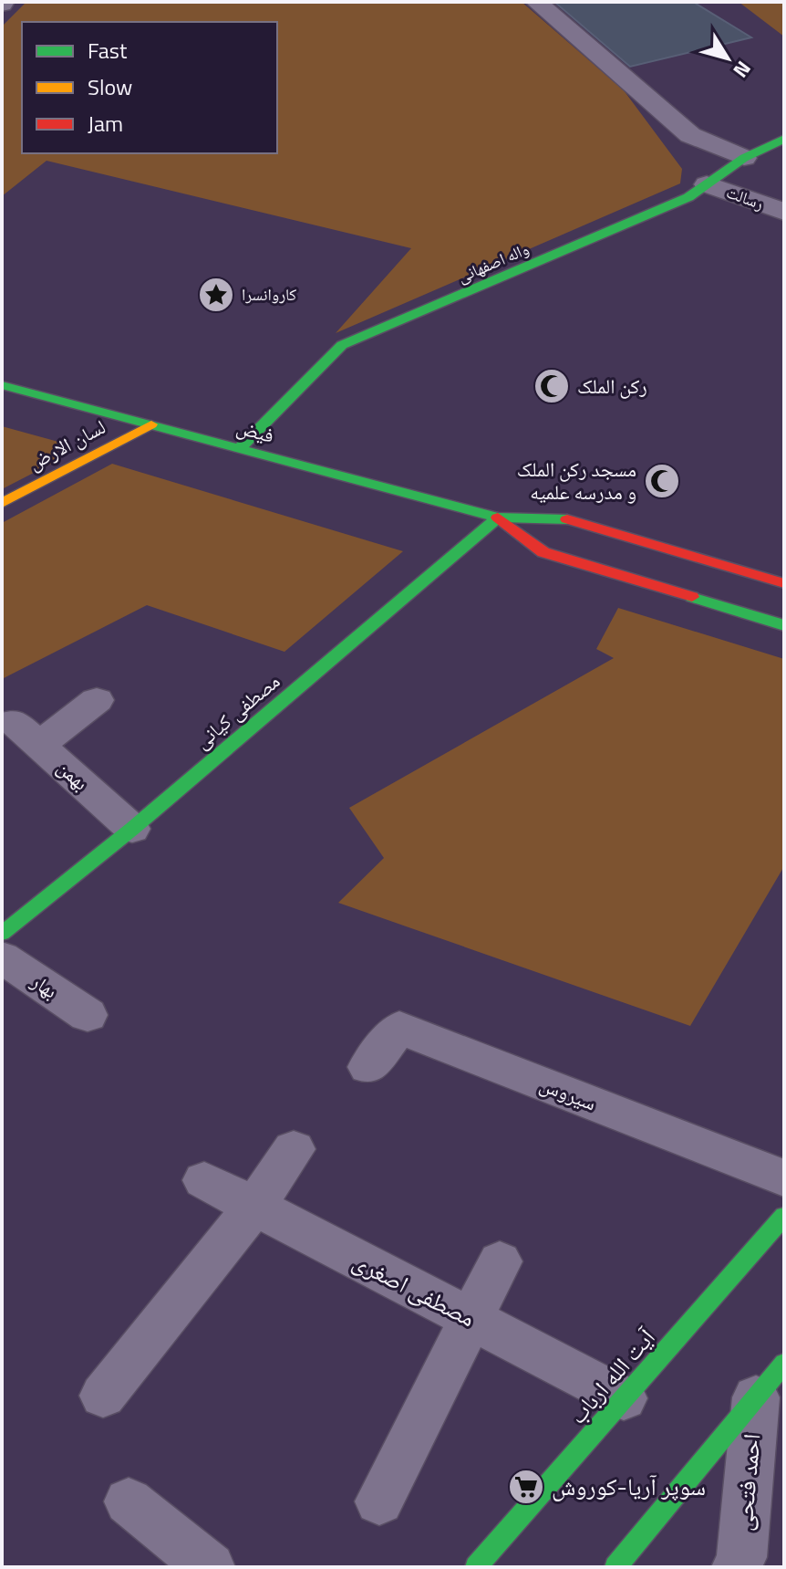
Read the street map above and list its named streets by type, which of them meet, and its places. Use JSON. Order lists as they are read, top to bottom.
{
  "streets": {
    "street": [
      "رسالت",
      "واله اصفهانی",
      "فیض",
      "لسان الارض",
      "مصطفی کیانی",
      "بهمن",
      "بهار",
      "سیروس",
      "مصطفی اصغری",
      "آیت الله ارباب",
      "احمد فتحی"
    ]
  },
  "crossings": [
    ["رسالت", "واله اصفهانی"],
    ["واله اصفهانی", "فیض"],
    ["فیض", "لسان الارض"],
    ["فیض", "مصطفی کیانی"],
    ["مصطفی کیانی", "بهمن"],
    ["مصطفی اصغری", "آیت الله ارباب"]
  ],
  "places": {
    "place": ["کاروانسرا"],
    "mosque": ["رکن الملک", "مسجد رکن الملک و مدرسه علمیه"],
    "supermarket": ["سوپر آریا-کوروش"]
  },
  "legend": ["Fast", "Slow", "Jam"],
  "north": "bottom right"
}
